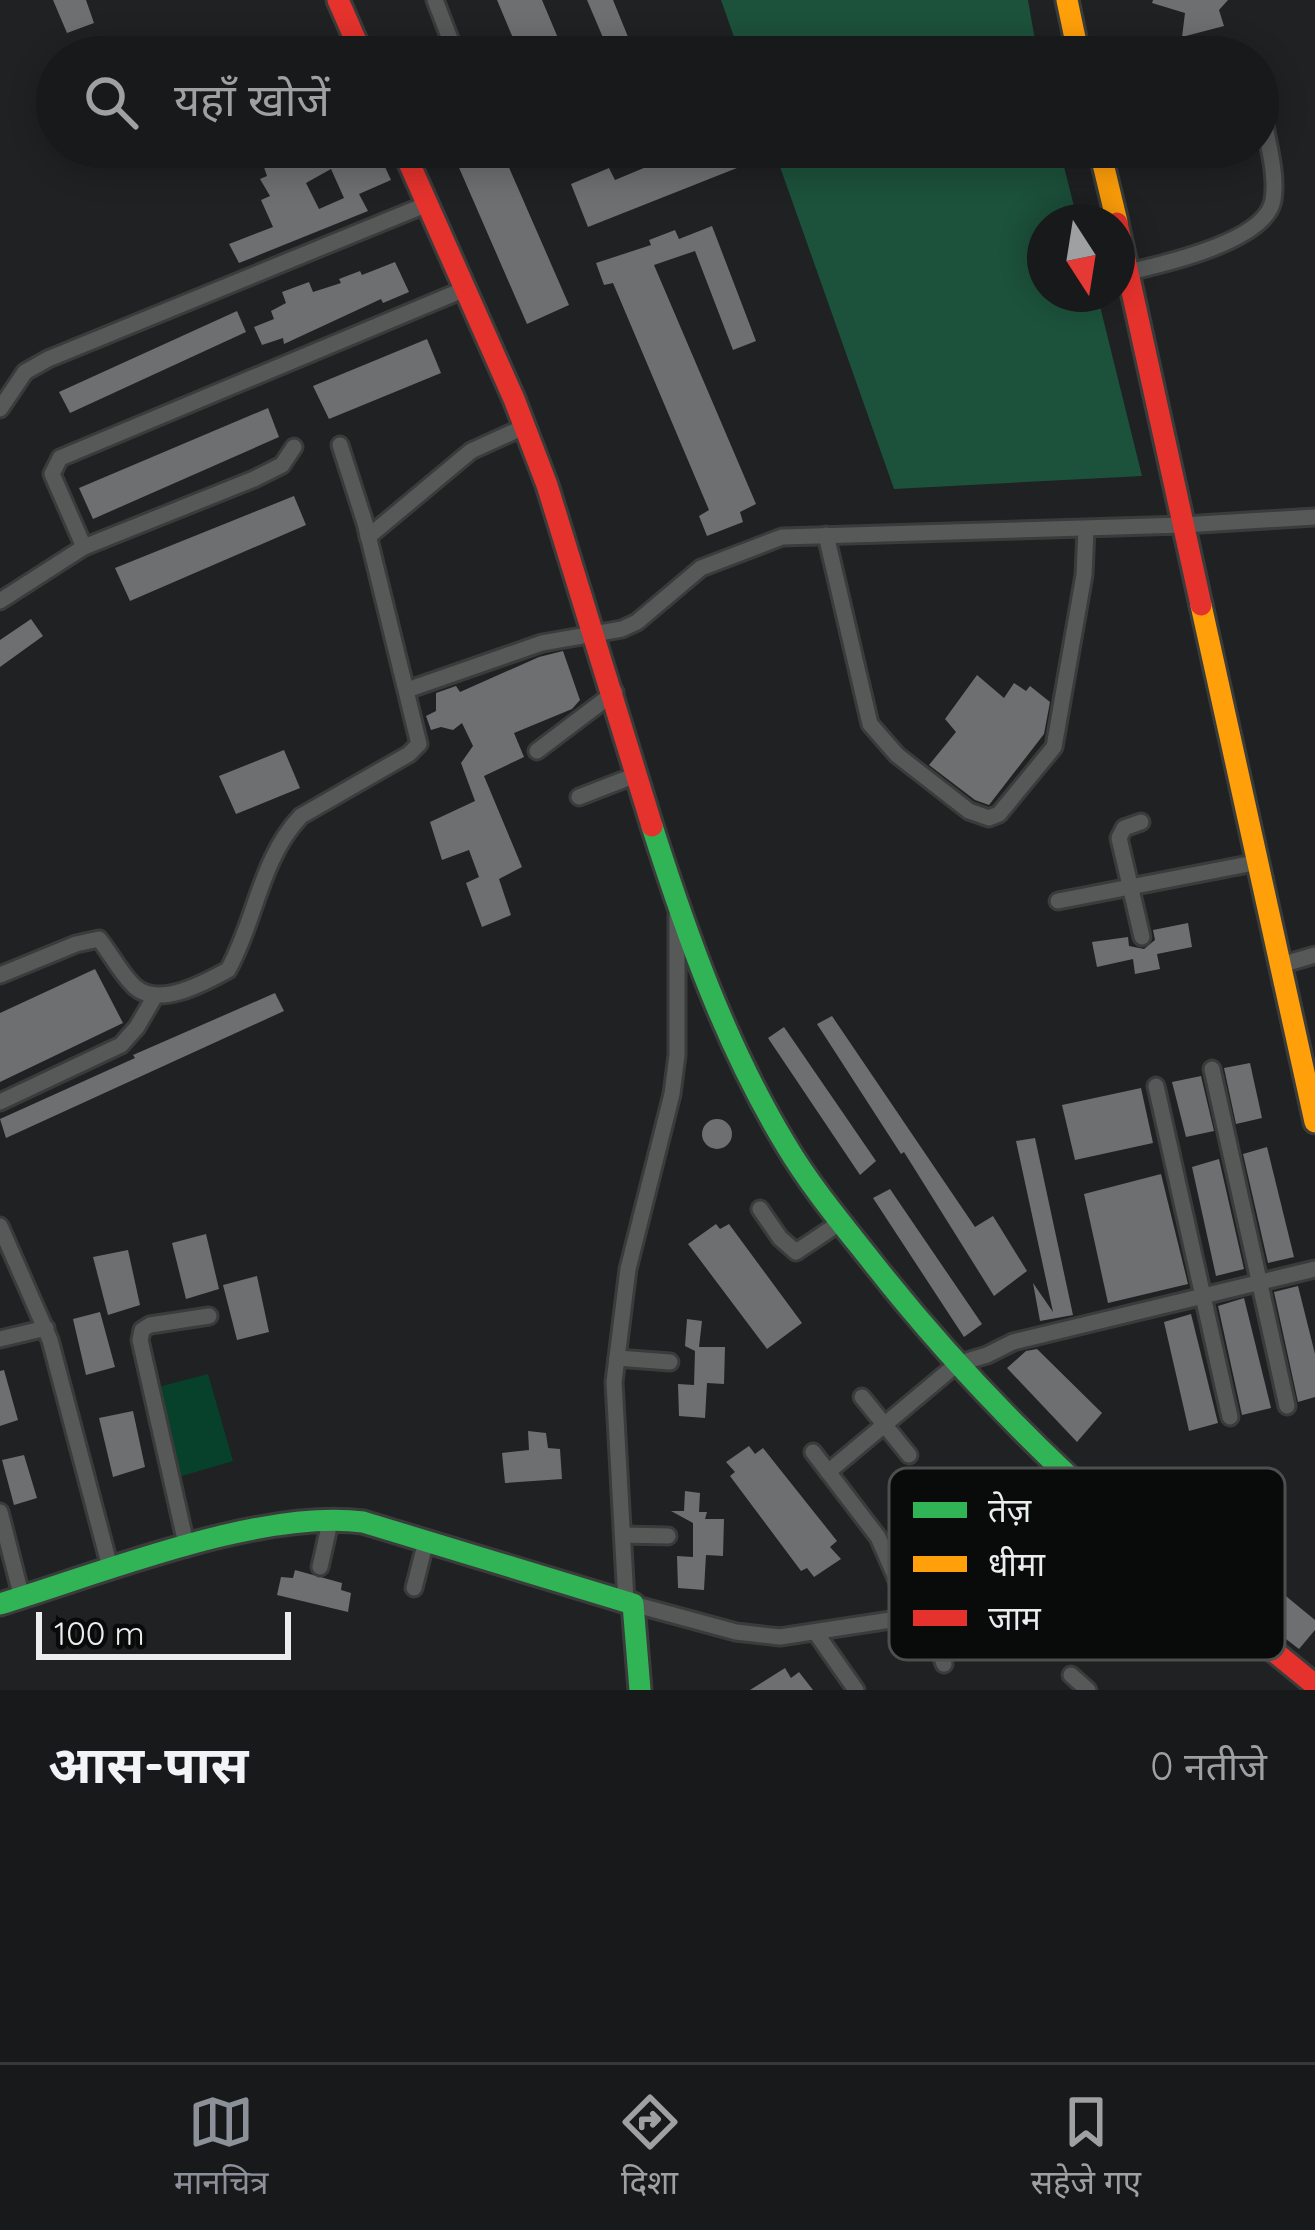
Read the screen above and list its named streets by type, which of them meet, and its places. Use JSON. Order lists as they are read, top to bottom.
{
  "legend": ["तेज़", "धीमा", "जाम"],
  "scale_bar": "100 m",
  "north": "bottom",
  "page": {
    "search": "यहाँ खोजें",
    "scale": "100 m",
    "heading": ["आस-पास", "0 नतीजे"],
    "nav": ["मानचित्र", "दिशा", "सहेजे गए"]
  }
}
